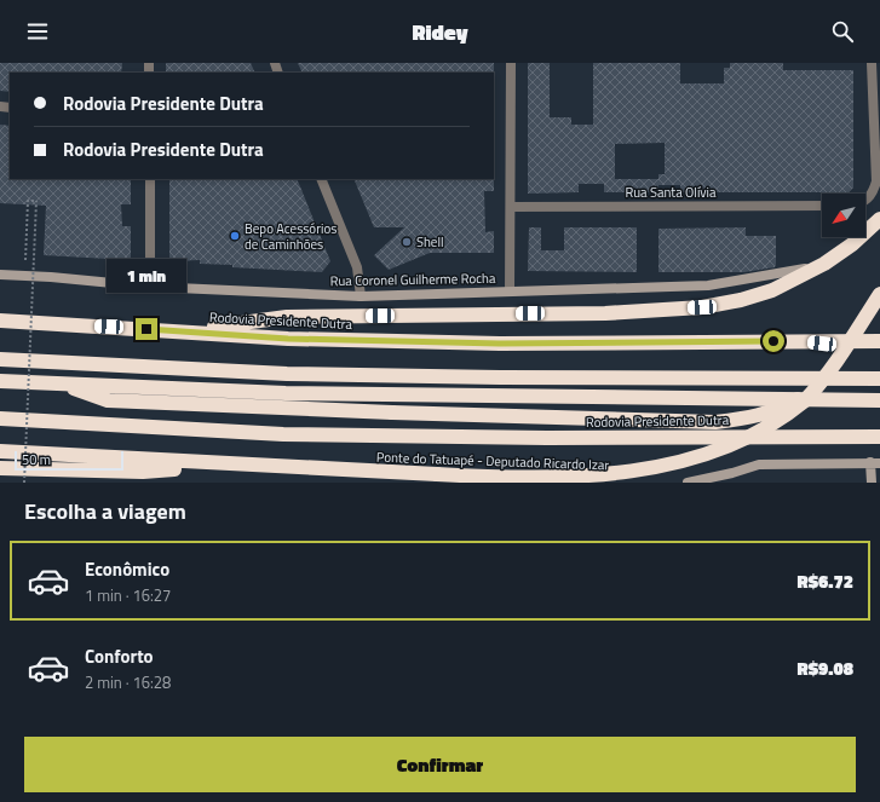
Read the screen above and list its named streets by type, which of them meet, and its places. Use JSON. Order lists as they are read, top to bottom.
{
  "streets": {
    "highway": ["Rodovia Presidente Dutra", "Ponte do Tatuapé - Deputado Ricardo Izar"],
    "main road": ["Rua Coronel Guilherme Rocha"],
    "street": ["Rua Santa Olívia"]
  },
  "places": ["Bepo Acessórios de Caminhões", "Shell"],
  "scale_bar": "50 m",
  "north": "bottom left",
  "page": {
    "header": "Ridey",
    "banner": ["Rodovia Presidente Dutra", "Rodovia Presidente Dutra"],
    "bubble": "1 min",
    "scale": "50 m",
    "heading": "Escolha a viagem",
    "list": [
      {
        "name": "Econômico",
        "note": "1 min · 16:27",
        "value": "R$6.72"
      },
      {
        "name": "Conforto",
        "note": "2 min · 16:28",
        "value": "R$9.08"
      }
    ],
    "buttons": "Confirmar"
  }
}
